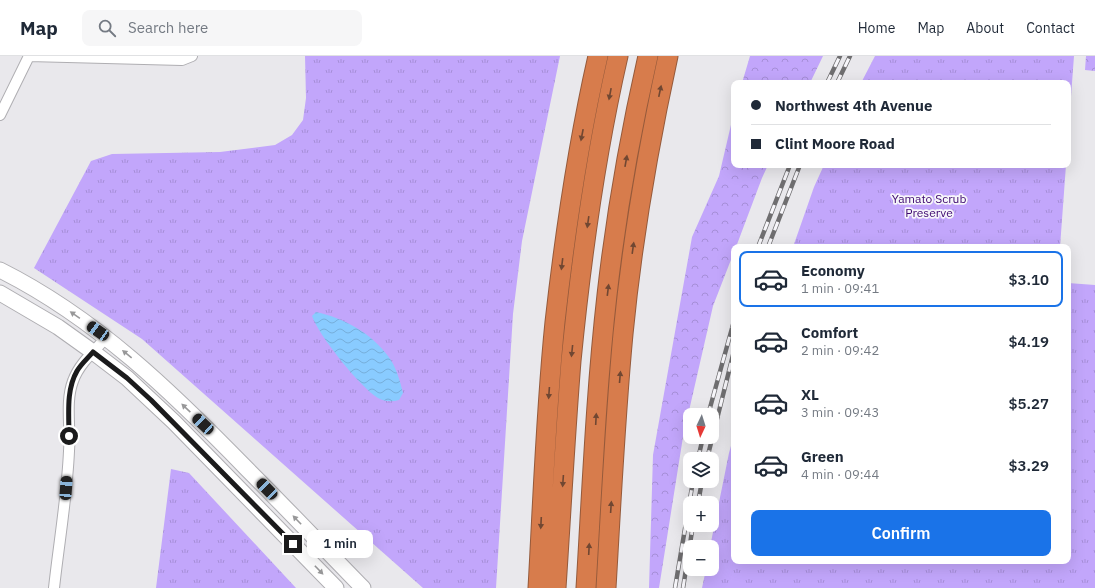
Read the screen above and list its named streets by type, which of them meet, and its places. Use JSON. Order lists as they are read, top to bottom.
{
  "parks": ["Yamato Scrub Preserve"],
  "north": "bottom",
  "page": {
    "header": "Map",
    "search": "Search here",
    "nav": [
      "Home",
      "Map",
      "About",
      "Contact"
    ],
    "banner": ["Northwest 4th Avenue", "Clint Moore Road"],
    "list": [
      {
        "name": "Economy",
        "note": "1 min · 09:41",
        "value": "$3.10"
      },
      {
        "name": "Comfort",
        "note": "2 min · 09:42",
        "value": "$4.19"
      },
      {
        "name": "XL",
        "note": "3 min · 09:43",
        "value": "$5.27"
      },
      {
        "name": "Green",
        "note": "4 min · 09:44",
        "value": "$3.29"
      }
    ],
    "map_buttons": ["+", "−"],
    "buttons": "Confirm",
    "bubble": "1 min"
  }
}
